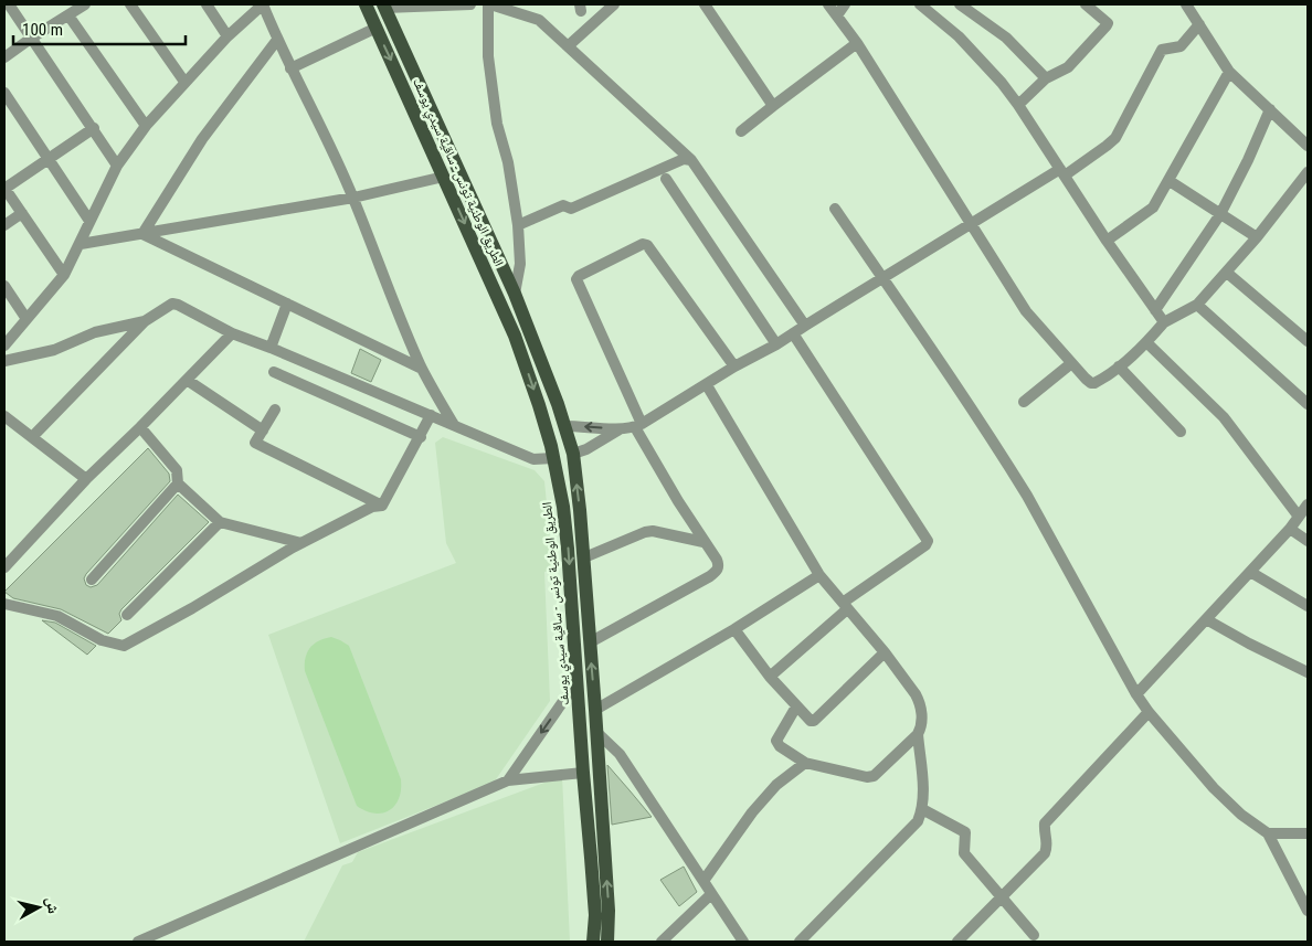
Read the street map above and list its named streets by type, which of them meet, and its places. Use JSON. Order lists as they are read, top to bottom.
{
  "streets": {
    "main road": ["الطريق الوطنية تونس - ساقية سيدي يوسف"]
  },
  "scale_bar": "100 m",
  "north": "right"
}
